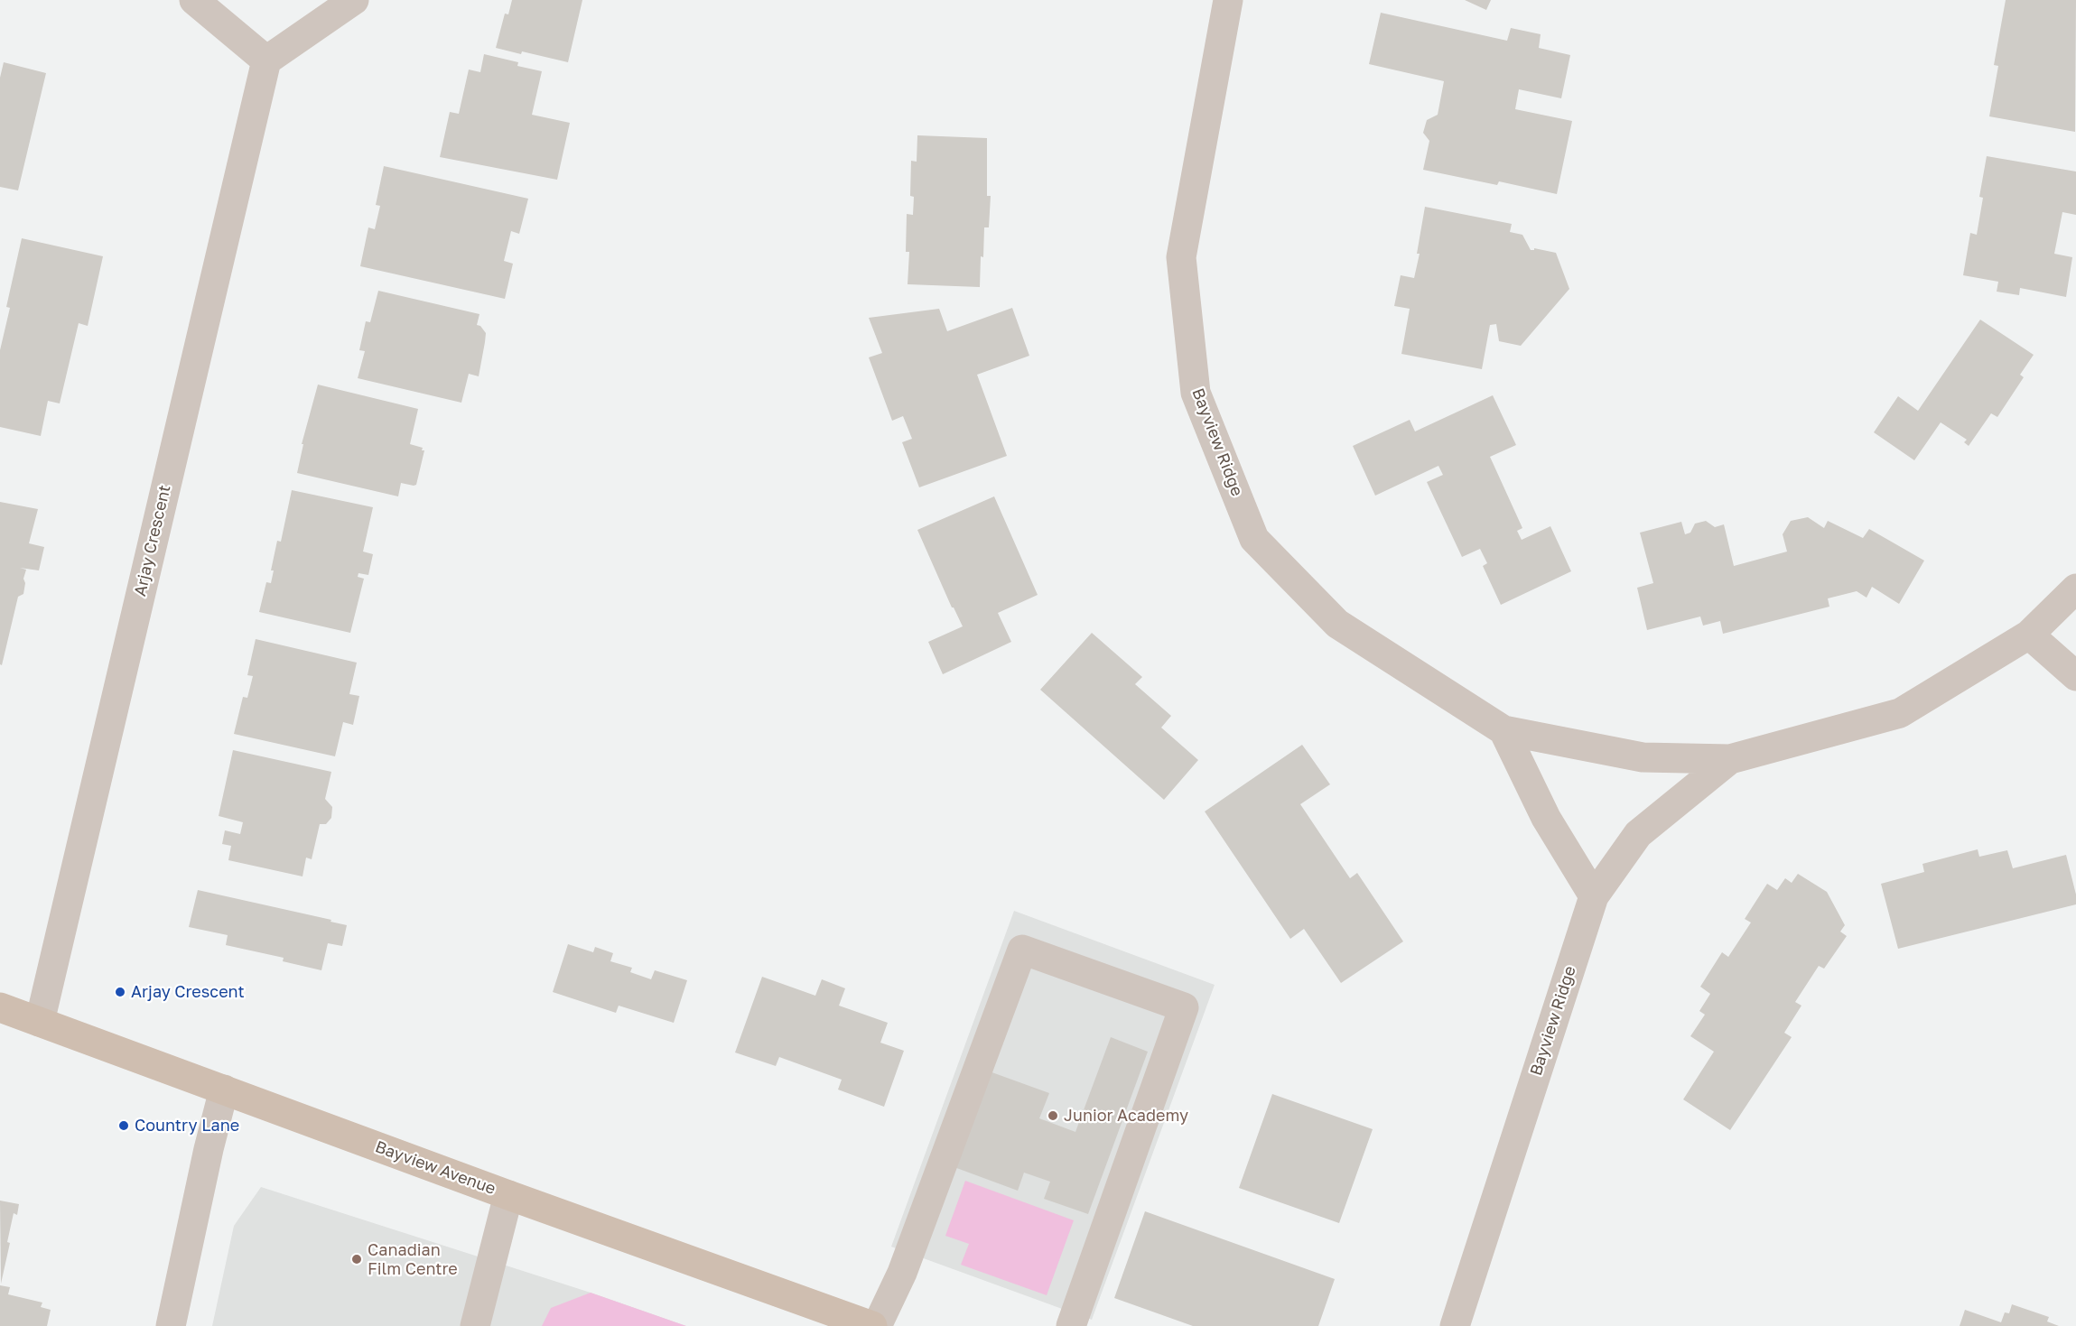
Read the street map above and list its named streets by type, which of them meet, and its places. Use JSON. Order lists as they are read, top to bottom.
{
  "streets": {
    "main road": ["Bayview Avenue"],
    "street": ["Bayview Ridge", "Arjay Crescent"]
  },
  "crossings": [
    ["Arjay Crescent", "Bayview Avenue"]
  ],
  "places": [
    "Arjay Crescent",
    "Junior Academy",
    "Country Lane",
    "Canadian Film Centre"
  ]
}
